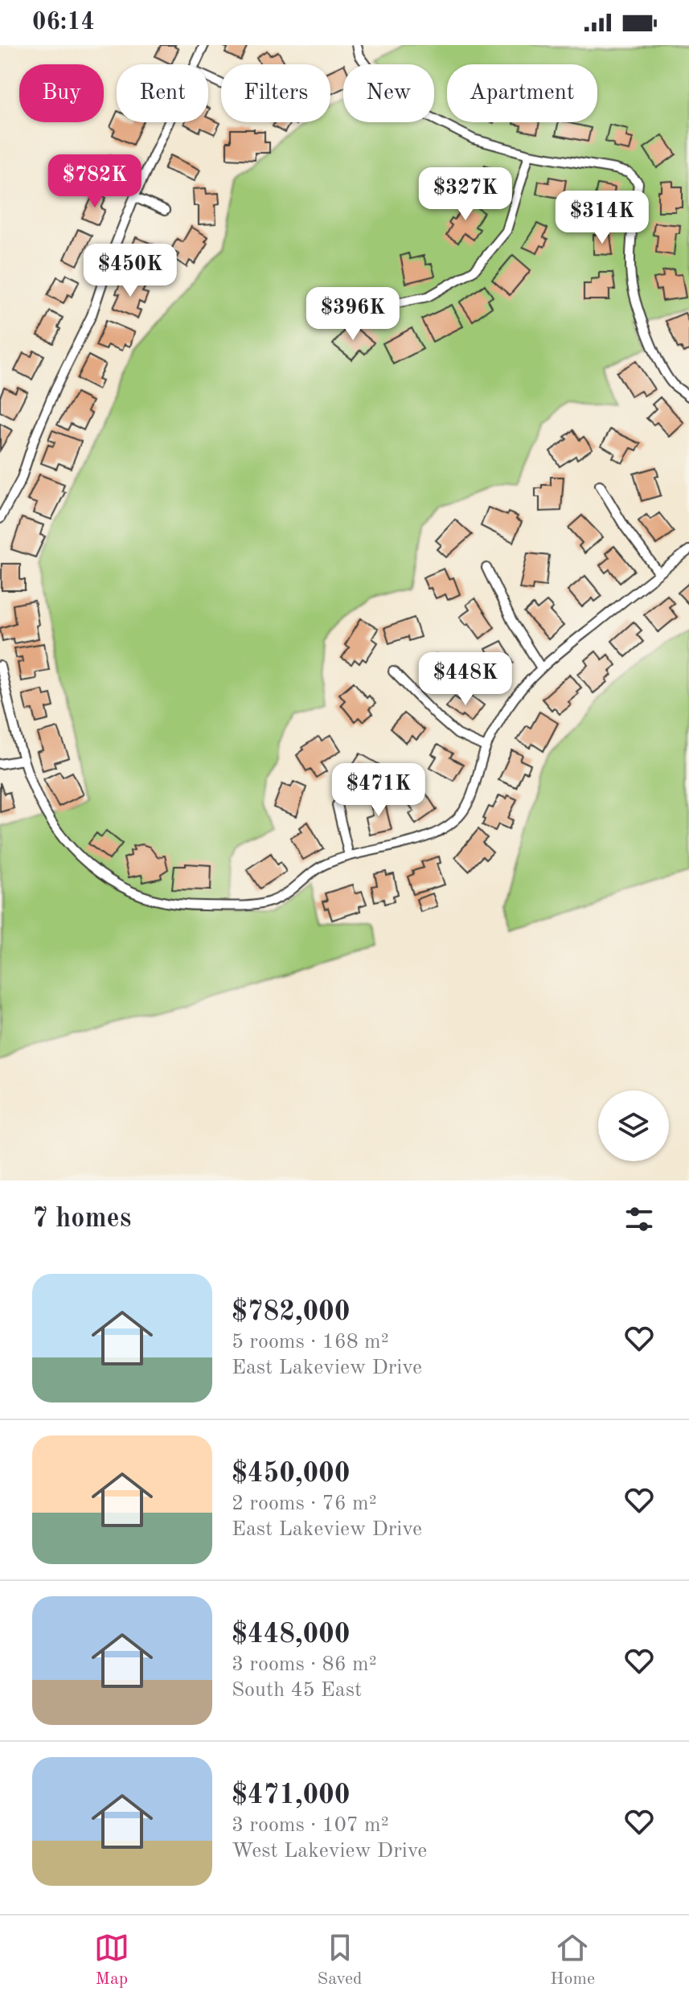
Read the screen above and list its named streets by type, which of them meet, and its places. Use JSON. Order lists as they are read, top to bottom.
{
  "page": {
    "status": "06:14",
    "chip": [
      "Buy",
      "Rent",
      "Filters",
      "New",
      "Apartment"
    ],
    "price": [
      "$782K",
      "$327K",
      "$314K",
      "$450K",
      "$396K",
      "$448K",
      "$471K"
    ],
    "heading": "7 homes",
    "list": [
      {
        "name": "$782,000",
        "note": "5 rooms · 168 m² · East Lakeview Drive"
      },
      {
        "name": "$450,000",
        "note": "2 rooms · 76 m² · East Lakeview Drive"
      },
      {
        "name": "$448,000",
        "note": "3 rooms · 86 m² · South 45 East"
      },
      {
        "name": "$471,000",
        "note": "3 rooms · 107 m² · West Lakeview Drive"
      }
    ],
    "tabs": ["Map", "Saved", "Home"]
  }
}
